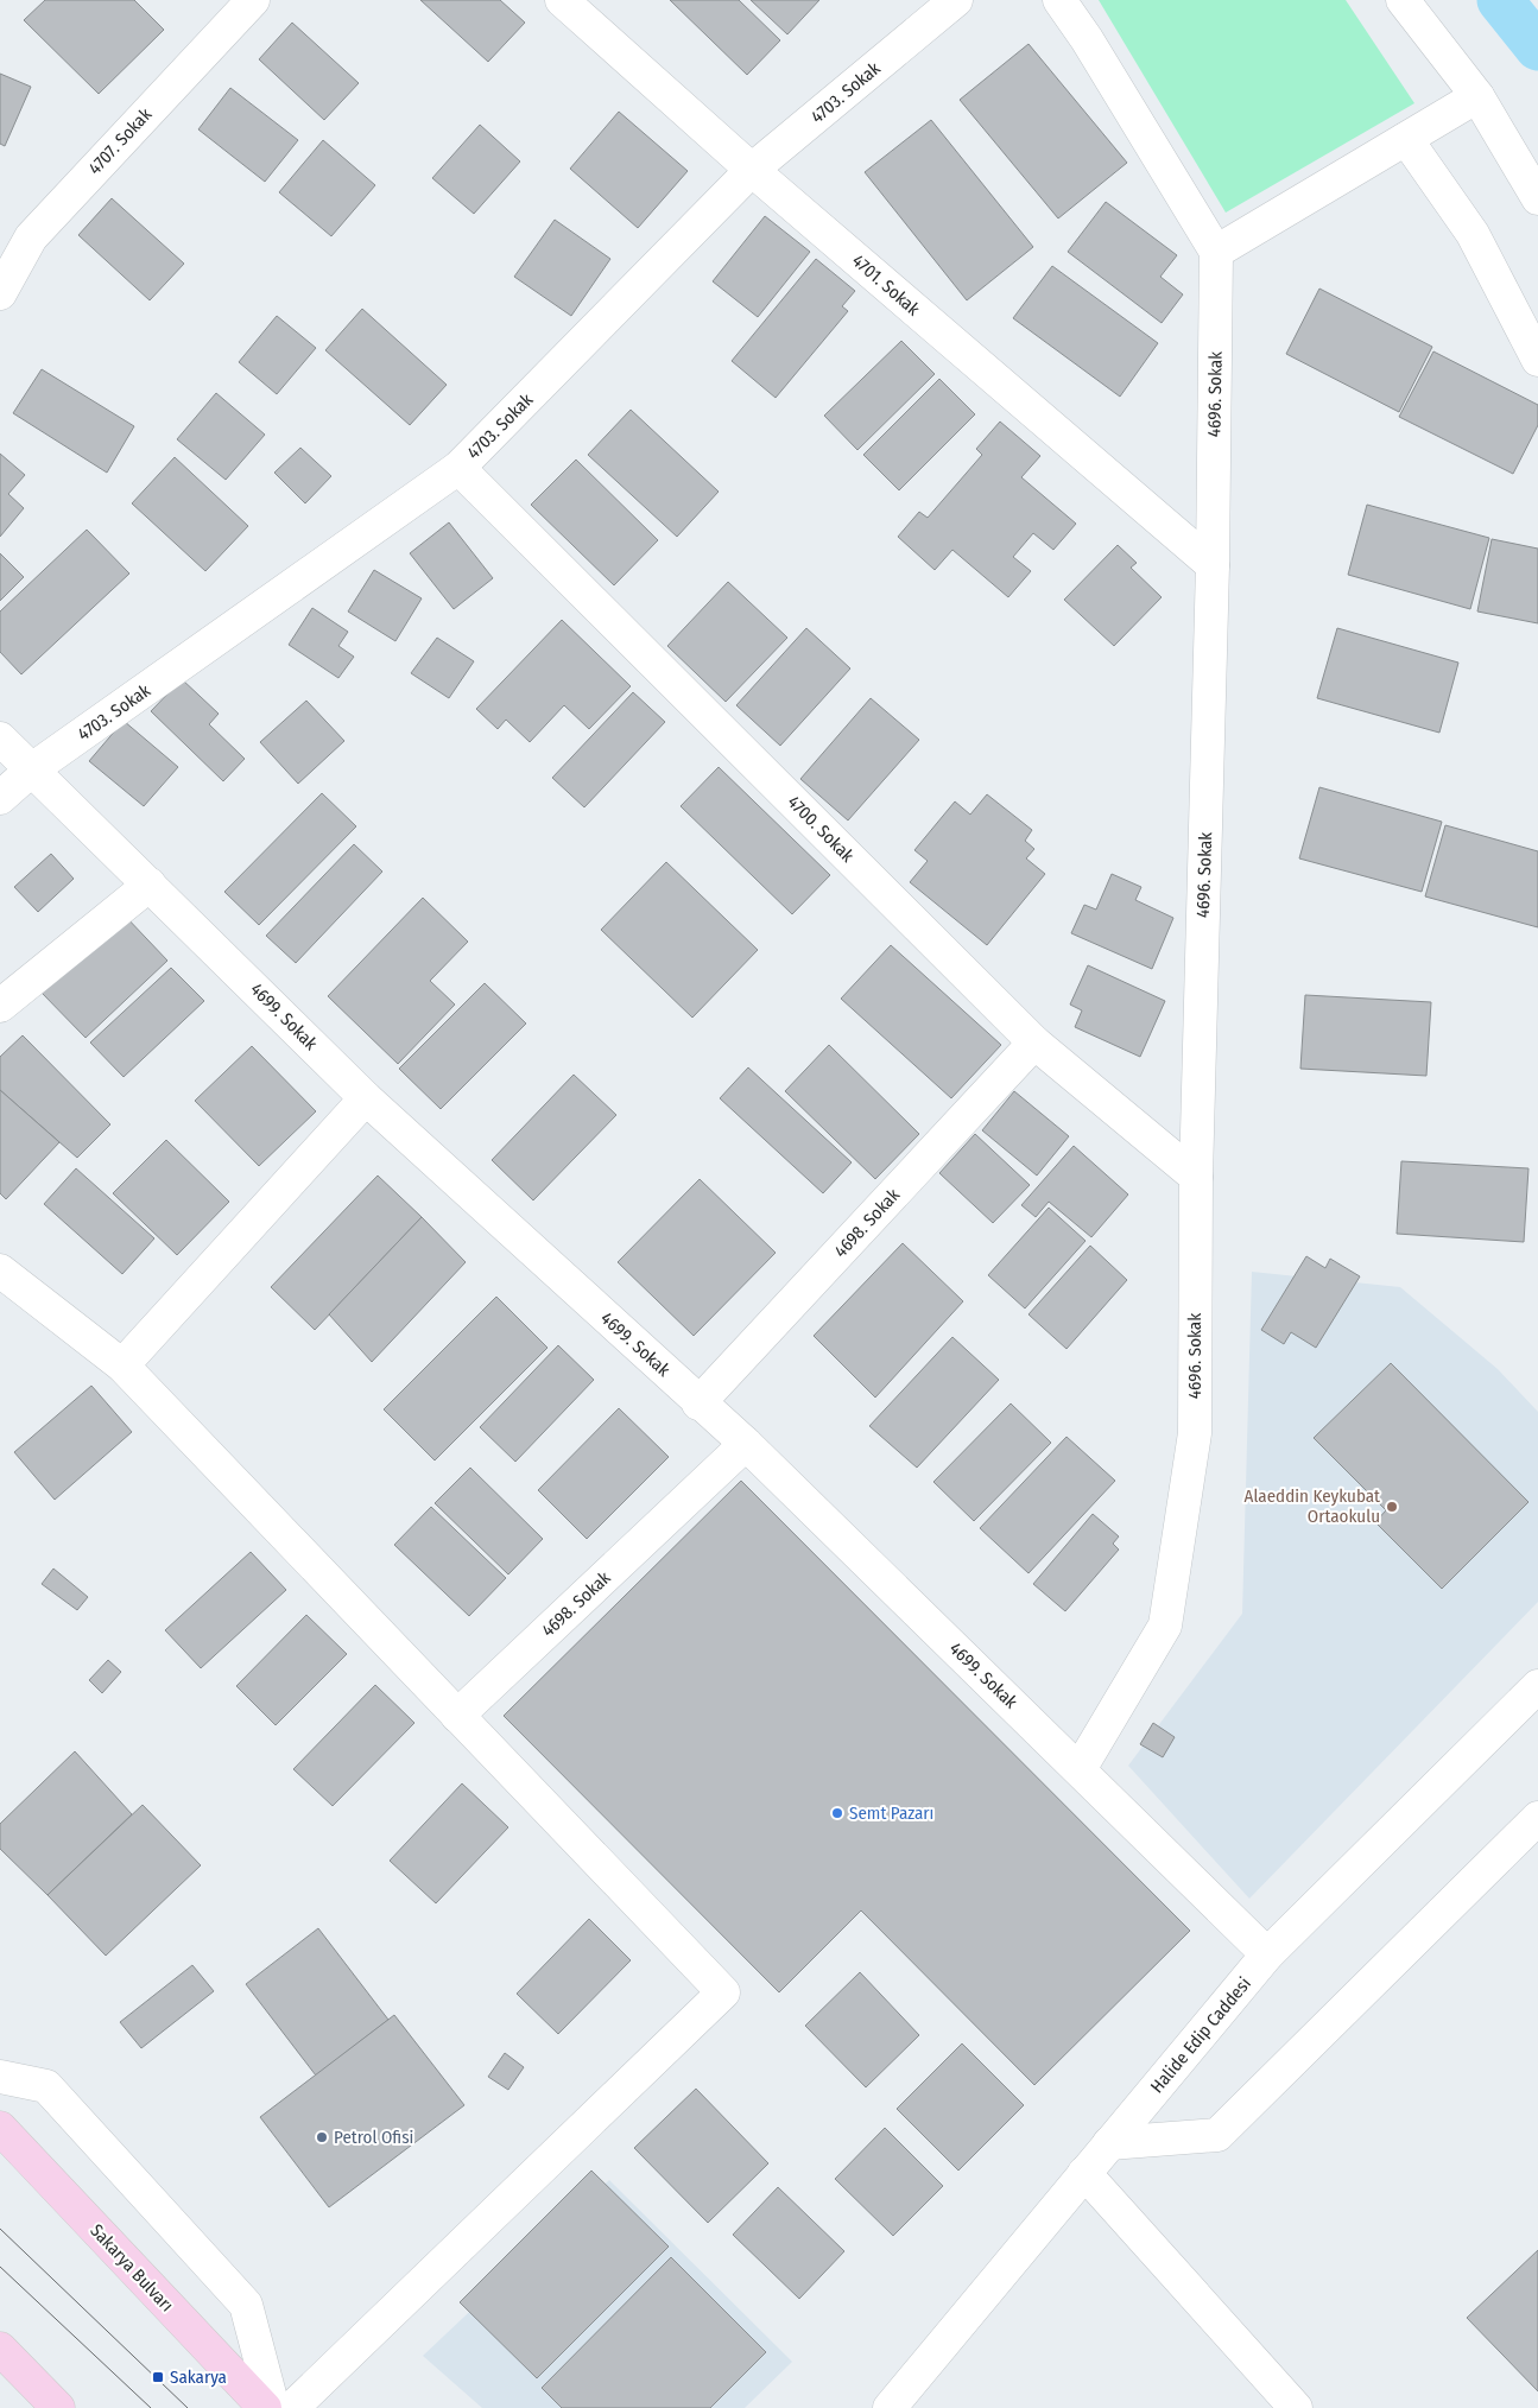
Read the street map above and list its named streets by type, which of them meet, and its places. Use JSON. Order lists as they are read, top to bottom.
{
  "streets": {
    "main road": ["Sakarya Bulvarı"],
    "street": [
      "4703. Sokak",
      "4707. Sokak",
      "4701. Sokak",
      "4696. Sokak",
      "4700. Sokak",
      "4699. Sokak",
      "4698. Sokak",
      "Halide Edip Caddesi"
    ]
  },
  "crossings": [
    ["4703. Sokak", "4701. Sokak"],
    ["4703. Sokak", "4700. Sokak"],
    ["4703. Sokak", "4699. Sokak"],
    ["4701. Sokak", "4696. Sokak"],
    ["4696. Sokak", "4700. Sokak"],
    ["4696. Sokak", "4699. Sokak"],
    ["4700. Sokak", "4698. Sokak"],
    ["4699. Sokak", "4698. Sokak"],
    ["4699. Sokak", "Halide Edip Caddesi"]
  ],
  "places": {
    "other": ["Alaeddin Keykubat Ortaokulu", "Semt Pazarı", "Petrol Ofisi"],
    "transit": ["Sakarya"]
  }
}
